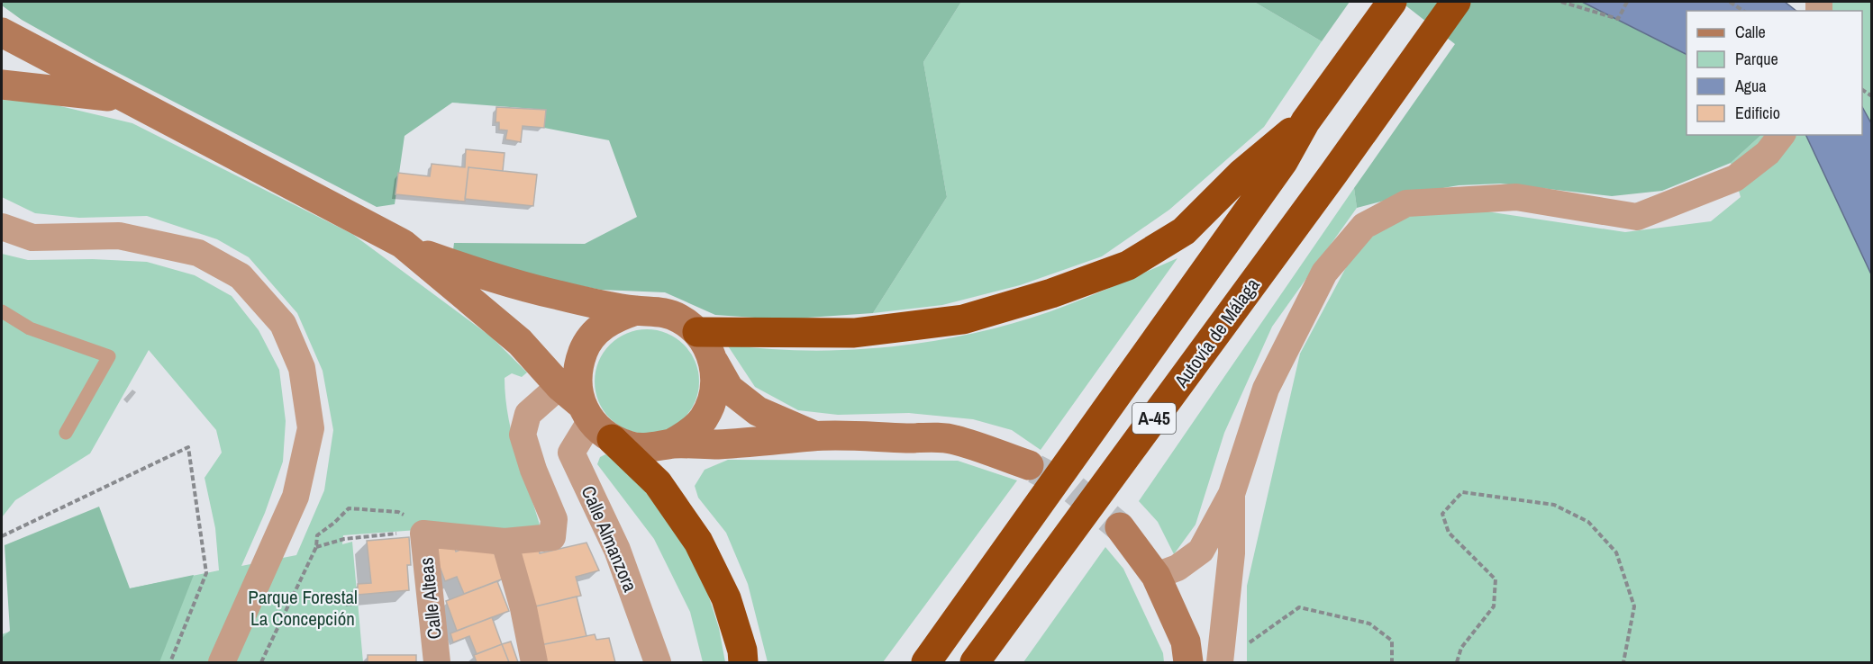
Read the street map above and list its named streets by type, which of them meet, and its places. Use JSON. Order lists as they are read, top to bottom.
{
  "streets": {
    "highway": ["Autovía de Málaga", "A-45"],
    "street": ["Calle Almanzora", "Calle Alteas"]
  },
  "parks": ["Parque Forestal La Concepción"],
  "legend": [
    "Calle",
    "Parque",
    "Agua",
    "Edificio"
  ]
}
